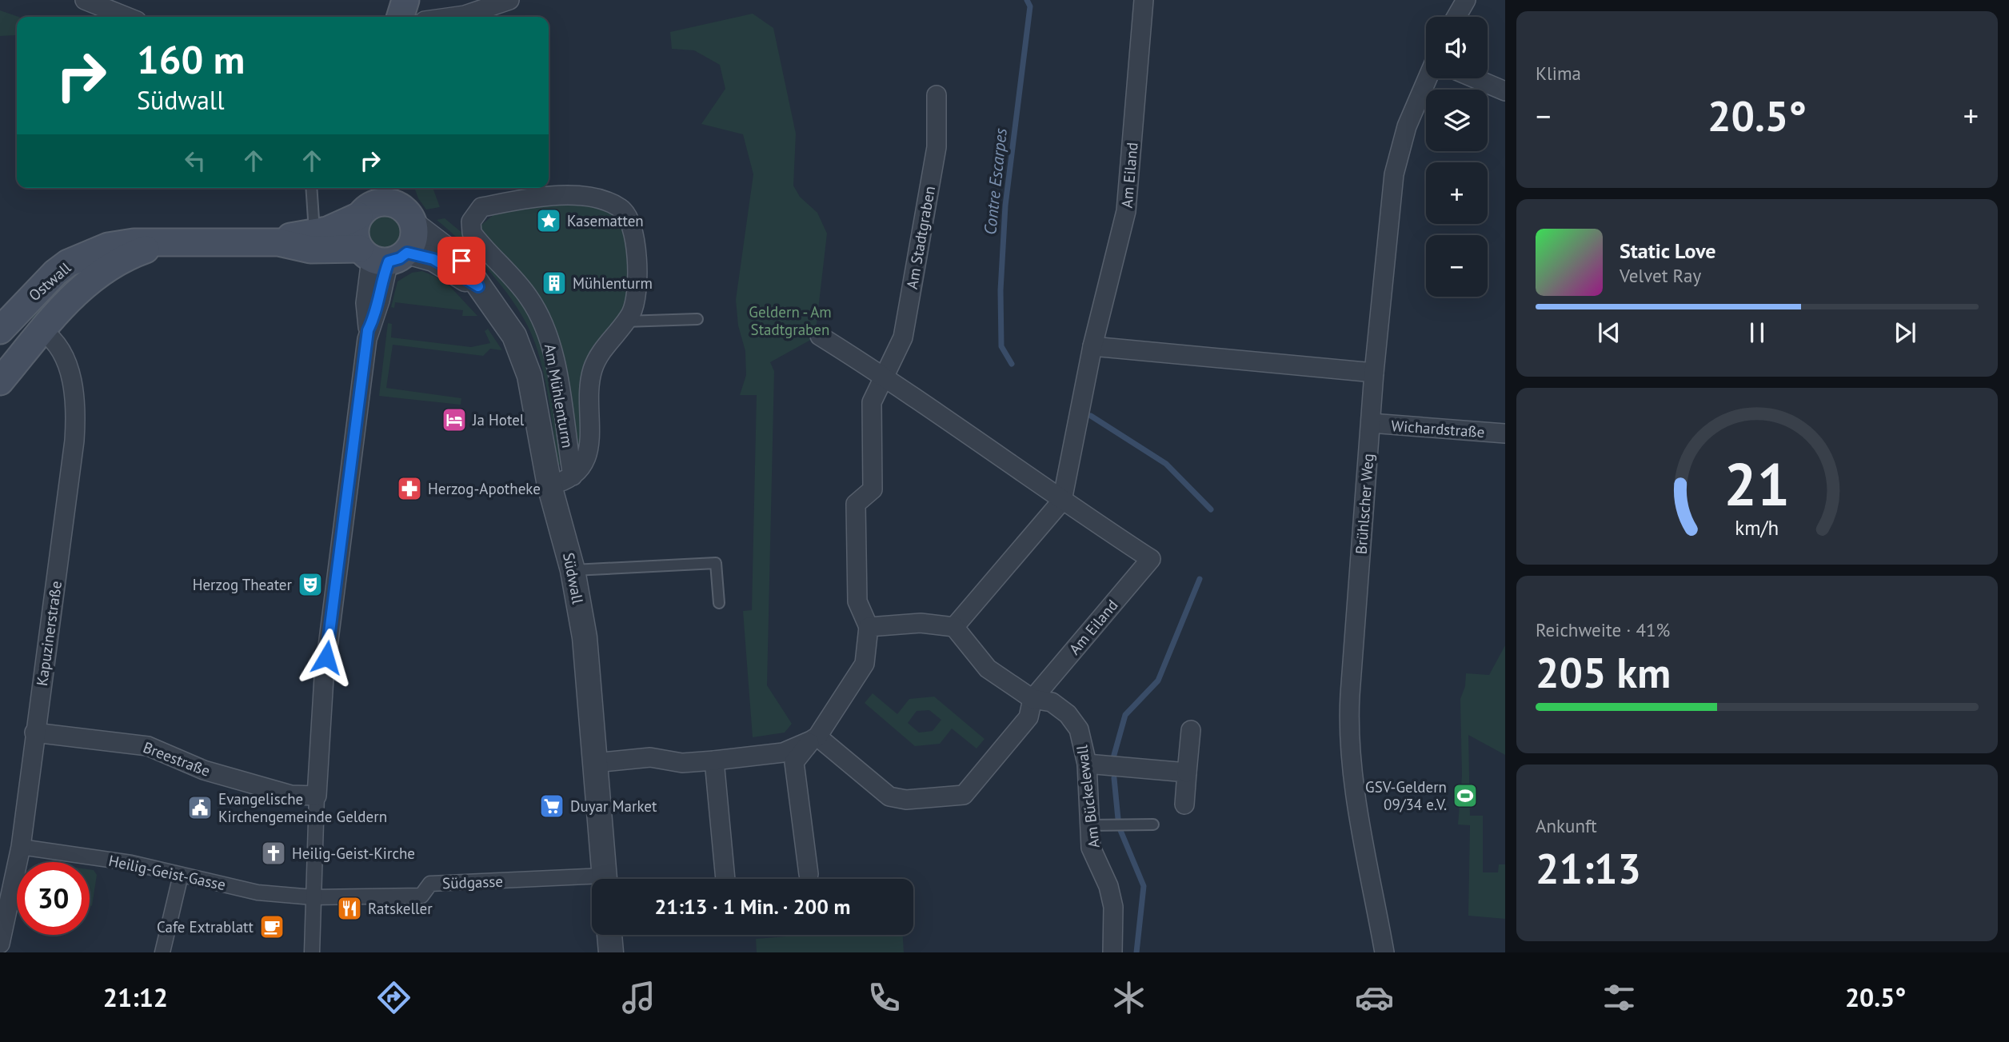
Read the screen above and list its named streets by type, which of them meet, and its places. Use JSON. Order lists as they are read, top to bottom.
{
  "streets": {
    "main road": ["Ostwall"],
    "street": [
      "Am Eiland",
      "Am Stadtgraben",
      "Am Mühlenturm",
      "Wichardstraße",
      "Brühlscher Weg",
      "Südwall",
      "Kapuzinerstraße",
      "Breestraße",
      "Am Bückelewall",
      "Heilig-Geist-Gasse",
      "Südgasse"
    ]
  },
  "crossings": [
    ["Am Eiland", "Am Stadtgraben"],
    ["Am Eiland", "Am Bückelewall"],
    ["Ostwall", "Südwall"],
    ["Ostwall", "Kapuzinerstraße"],
    ["Wichardstraße", "Brühlscher Weg"],
    ["Kapuzinerstraße", "Breestraße"],
    ["Kapuzinerstraße", "Heilig-Geist-Gasse"],
    ["Heilig-Geist-Gasse", "Südgasse"]
  ],
  "water": ["Contre Escarpes"],
  "parks": ["Geldern - Am Stadtgraben"],
  "places": {
    "place": ["Kasematten"],
    "building": ["Mühlenturm"],
    "hotel": ["Ja Hotel"],
    "pharmacy": ["Herzog-Apotheke"],
    "theatre": ["Herzog Theater"],
    "sports": ["GSV-Geldern 09/34 e.V."],
    "supermarket": ["Duyar Market"],
    "public building": ["Evangelische Kirchengemeinde Geldern"],
    "church": ["Heilig-Geist-Kirche"],
    "restaurant": ["Ratskeller"],
    "cafe": ["Cafe Extrablatt"]
  },
  "page": {
    "tile": [
      "Klima",
      ["Reichweite · 41%", "205 km"],
      ["Ankunft", "21:13"]
    ],
    "map_buttons": ["+", "−"],
    "turn": ["160 m", "Südwall"],
    "heat": ["−", "20.5°", "+"],
    "song": ["Static Love", "Velvet Ray"],
    "limit": "30",
    "trip": "21:13 · 1 Min. · 200 m",
    "tabs": ["21:12", "20.5°"],
    "gauge": ["21", "km/h"]
  }
}
